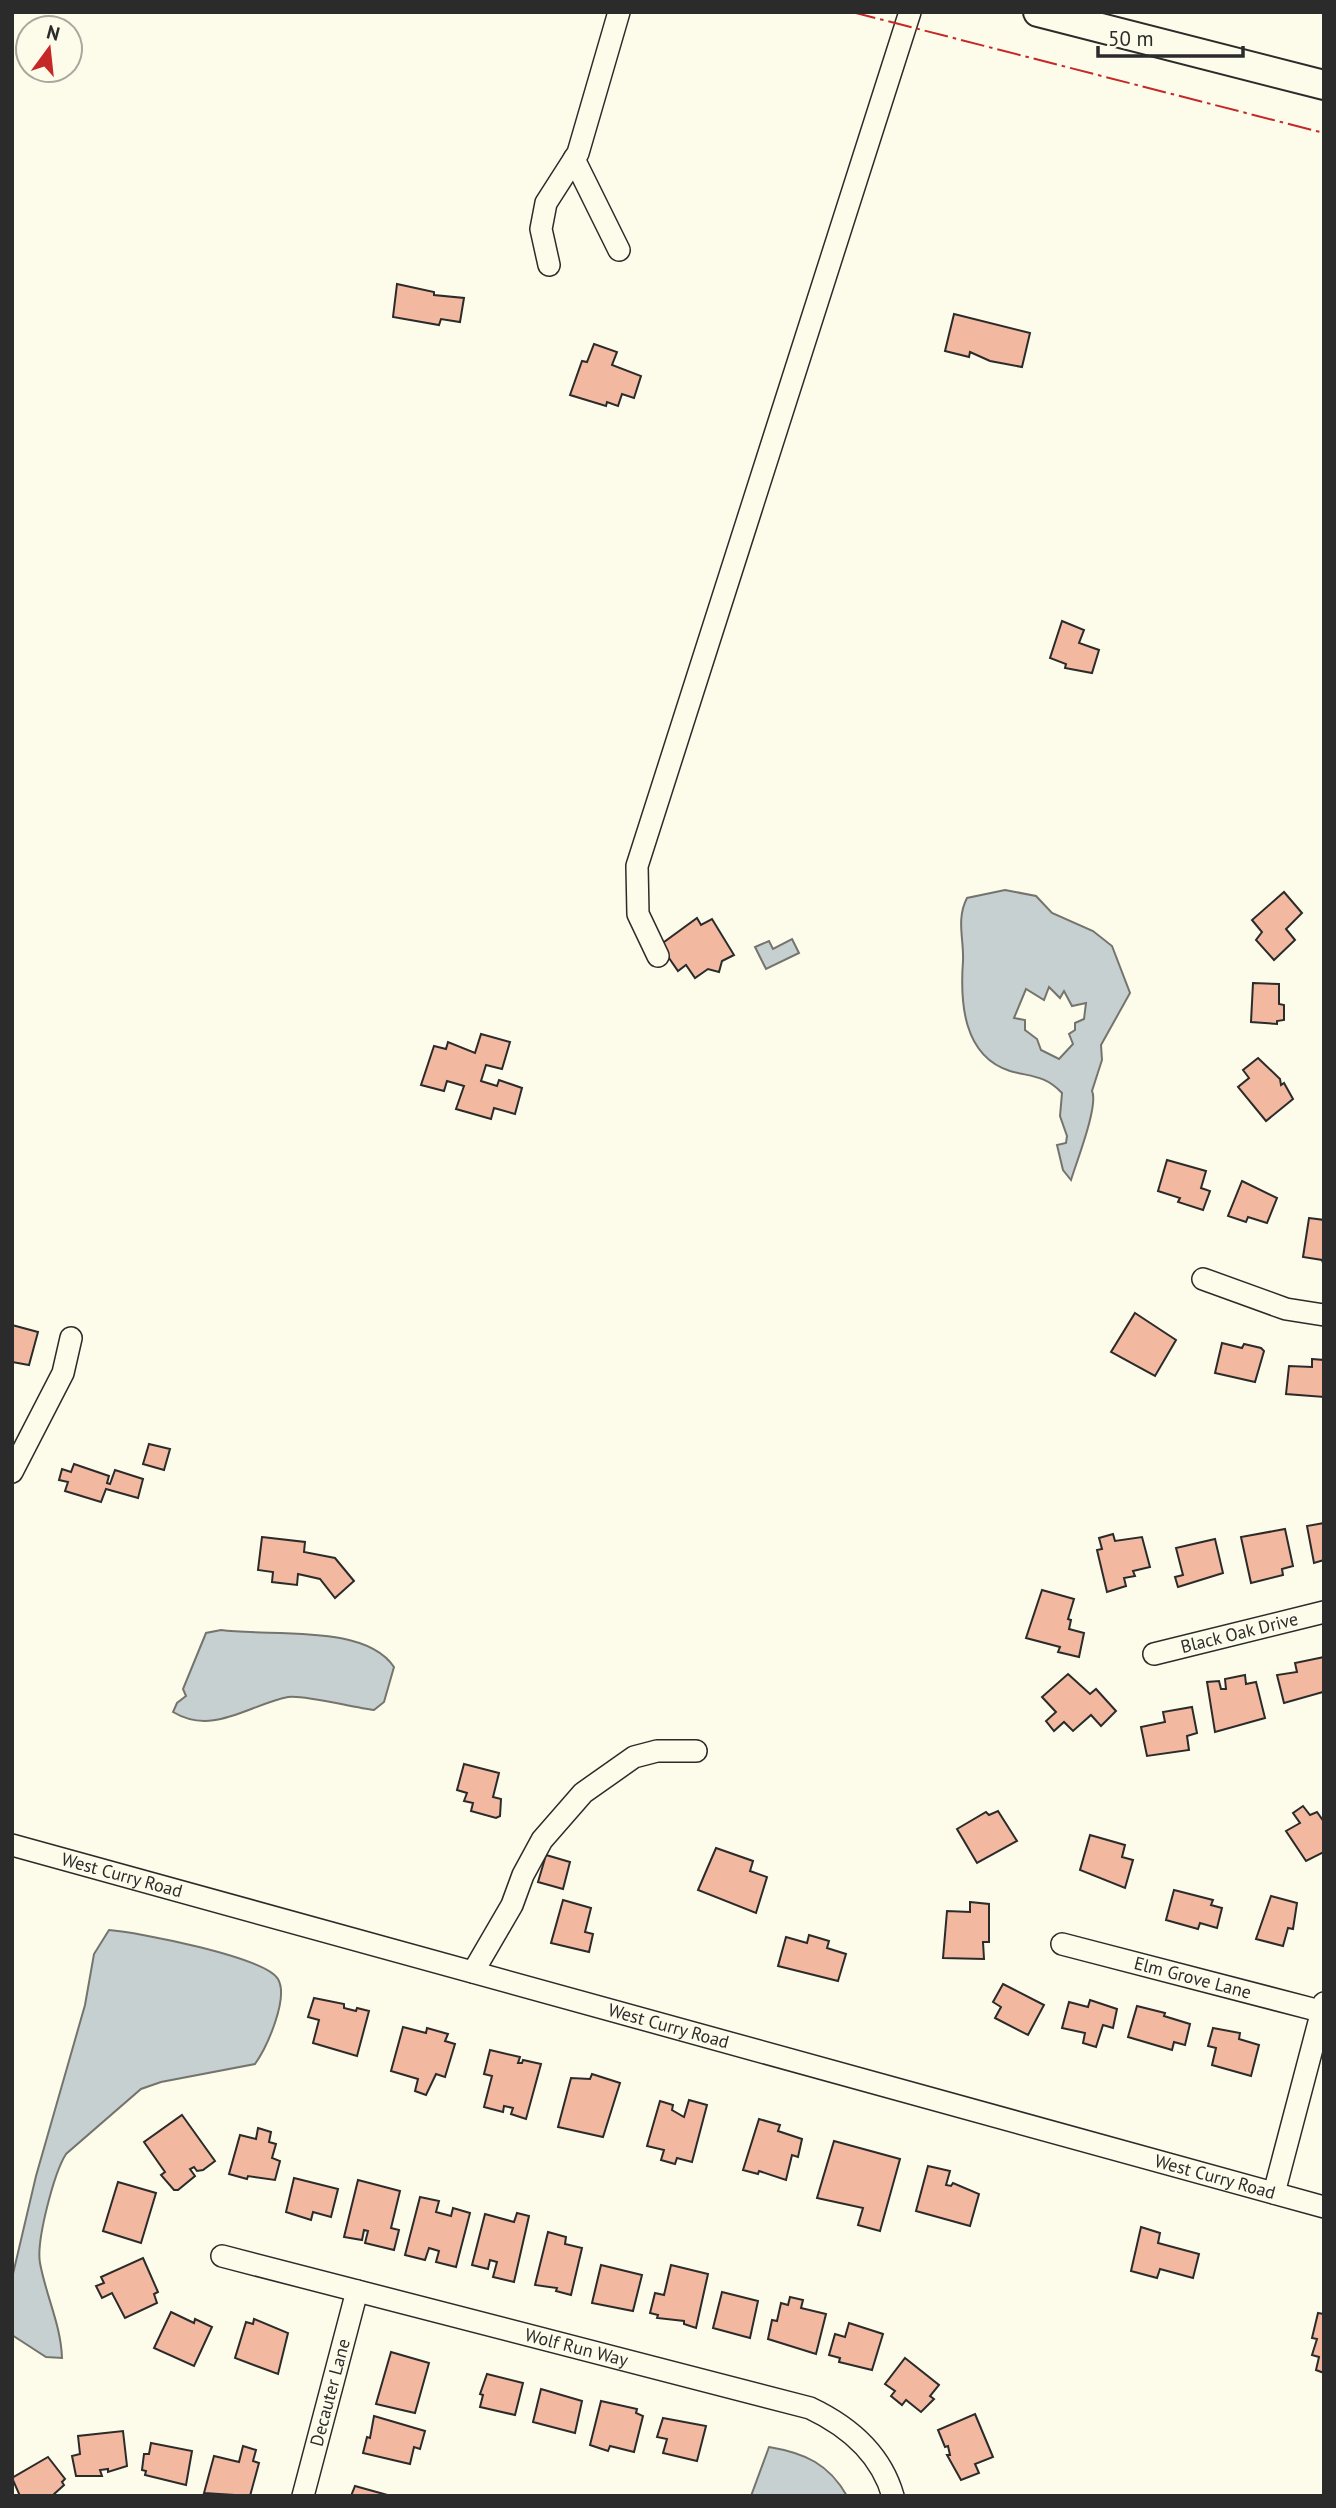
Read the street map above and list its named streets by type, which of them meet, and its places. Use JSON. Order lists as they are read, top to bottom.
{
  "streets": {
    "street": [
      "Black Oak Drive",
      "West Curry Road",
      "Elm Grove Lane",
      "Wolf Run Way",
      "Decauter Lane"
    ]
  },
  "crossings": [
    ["Wolf Run Way", "Decauter Lane"]
  ],
  "scale_bar": "50 m",
  "north": "top"
}
